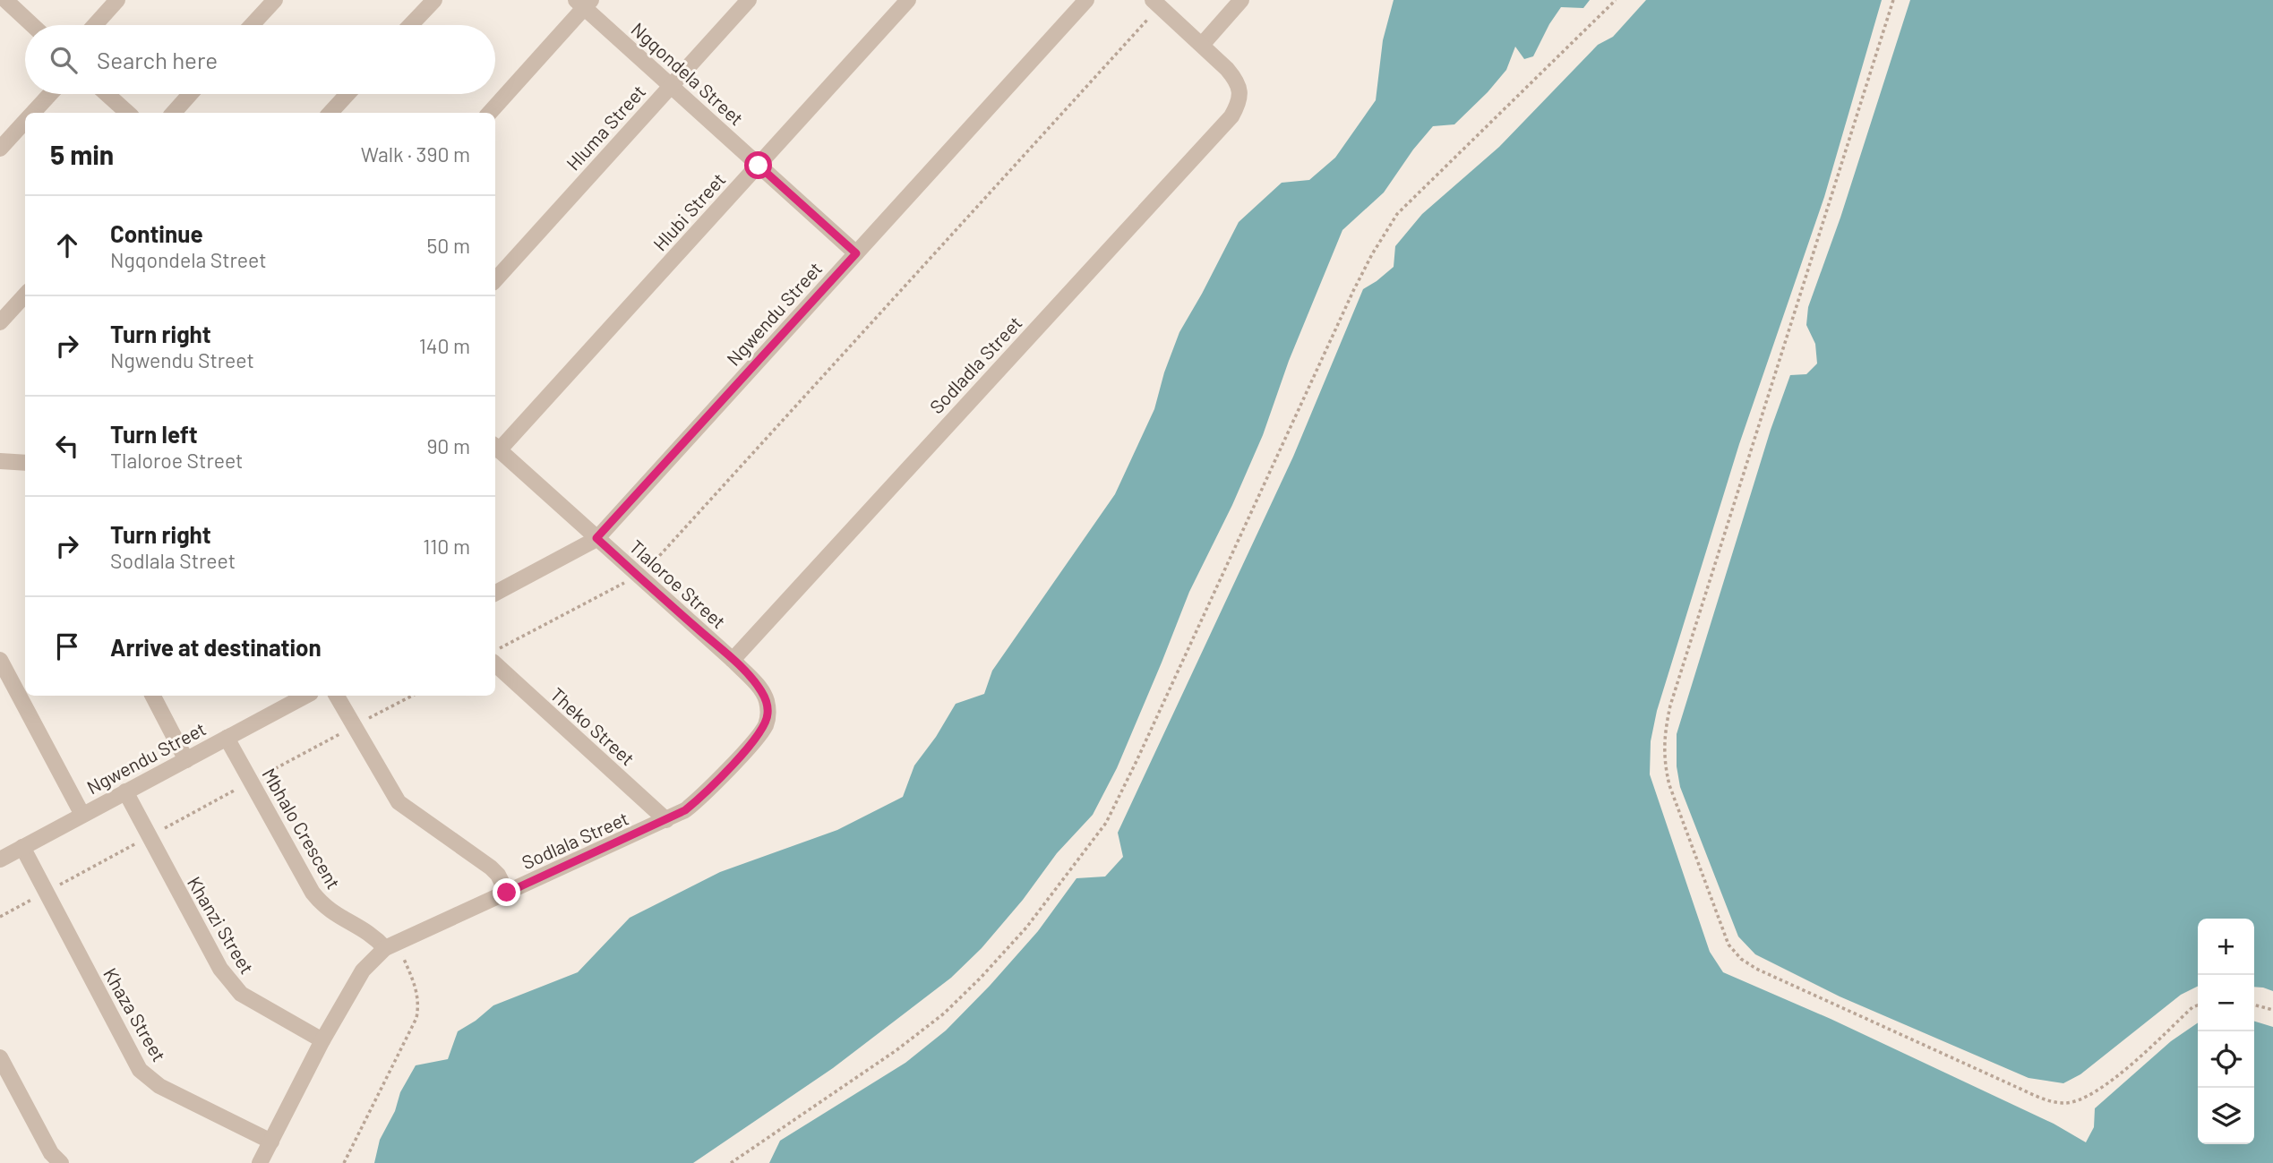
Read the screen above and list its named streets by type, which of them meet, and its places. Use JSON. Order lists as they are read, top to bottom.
{
  "streets": {
    "street": [
      "Ngqondela Street",
      "Hluma Street",
      "Hlubi Street",
      "Ngwendu Street",
      "Sodladla Street",
      "Tlaloroe Street",
      "Theko Street",
      "Mbhalo Crescent",
      "Sodlala Street",
      "Khanzi Street",
      "Khaza Street"
    ]
  },
  "crossings": [
    ["Ngqondela Street", "Hluma Street"],
    ["Ngqondela Street", "Hlubi Street"],
    ["Ngqondela Street", "Ngwendu Street"],
    ["Hlubi Street", "Tlaloroe Street"],
    ["Ngwendu Street", "Tlaloroe Street"],
    ["Ngwendu Street", "Mbhalo Crescent"],
    ["Ngwendu Street", "Khanzi Street"],
    ["Ngwendu Street", "Khaza Street"],
    ["Sodladla Street", "Tlaloroe Street"],
    ["Tlaloroe Street", "Sodlala Street"],
    ["Theko Street", "Sodlala Street"],
    ["Mbhalo Crescent", "Sodlala Street"],
    ["Sodlala Street", "Khanzi Street"],
    ["Sodlala Street", "Khaza Street"]
  ],
  "page": {
    "search": "Search here",
    "heading": ["5 min", "Walk · 390 m"],
    "list": [
      ["Continue", "Ngqondela Street", "50 m"],
      ["Turn right", "Ngwendu Street", "140 m"],
      ["Turn left", "Tlaloroe Street", "90 m"],
      ["Turn right", "Sodlala Street", "110 m"],
      "Arrive at destination"
    ],
    "map_buttons": ["+", "−"]
  }
}
